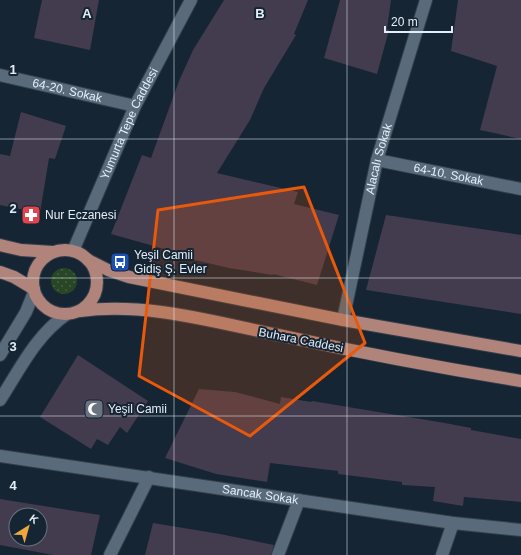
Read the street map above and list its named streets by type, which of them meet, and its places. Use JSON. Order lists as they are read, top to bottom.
{
  "streets": {
    "main road": ["Buhara Caddesi"],
    "street": [
      "64-20. Sokak",
      "Yumurta Tepe Caddesi",
      "Alacalı Sokak",
      "64-10. Sokak",
      "Sancak Sokak"
    ]
  },
  "crossings": [
    ["64-20. Sokak", "Yumurta Tepe Caddesi"],
    ["Yumurta Tepe Caddesi", "Buhara Caddesi"],
    ["Alacalı Sokak", "64-10. Sokak"]
  ],
  "places": {
    "pharmacy": ["Nur Eczanesi"],
    "bus stop": ["Yeşil Camii Gidiş Ş. Evler"],
    "mosque": ["Yeşil Camii"]
  },
  "scale_bar": "20 m",
  "north": "top right",
  "grid": {
    "columns": ["A", "B"],
    "rows": [
      "1",
      "2",
      "3",
      "4"
    ]
  }
}
